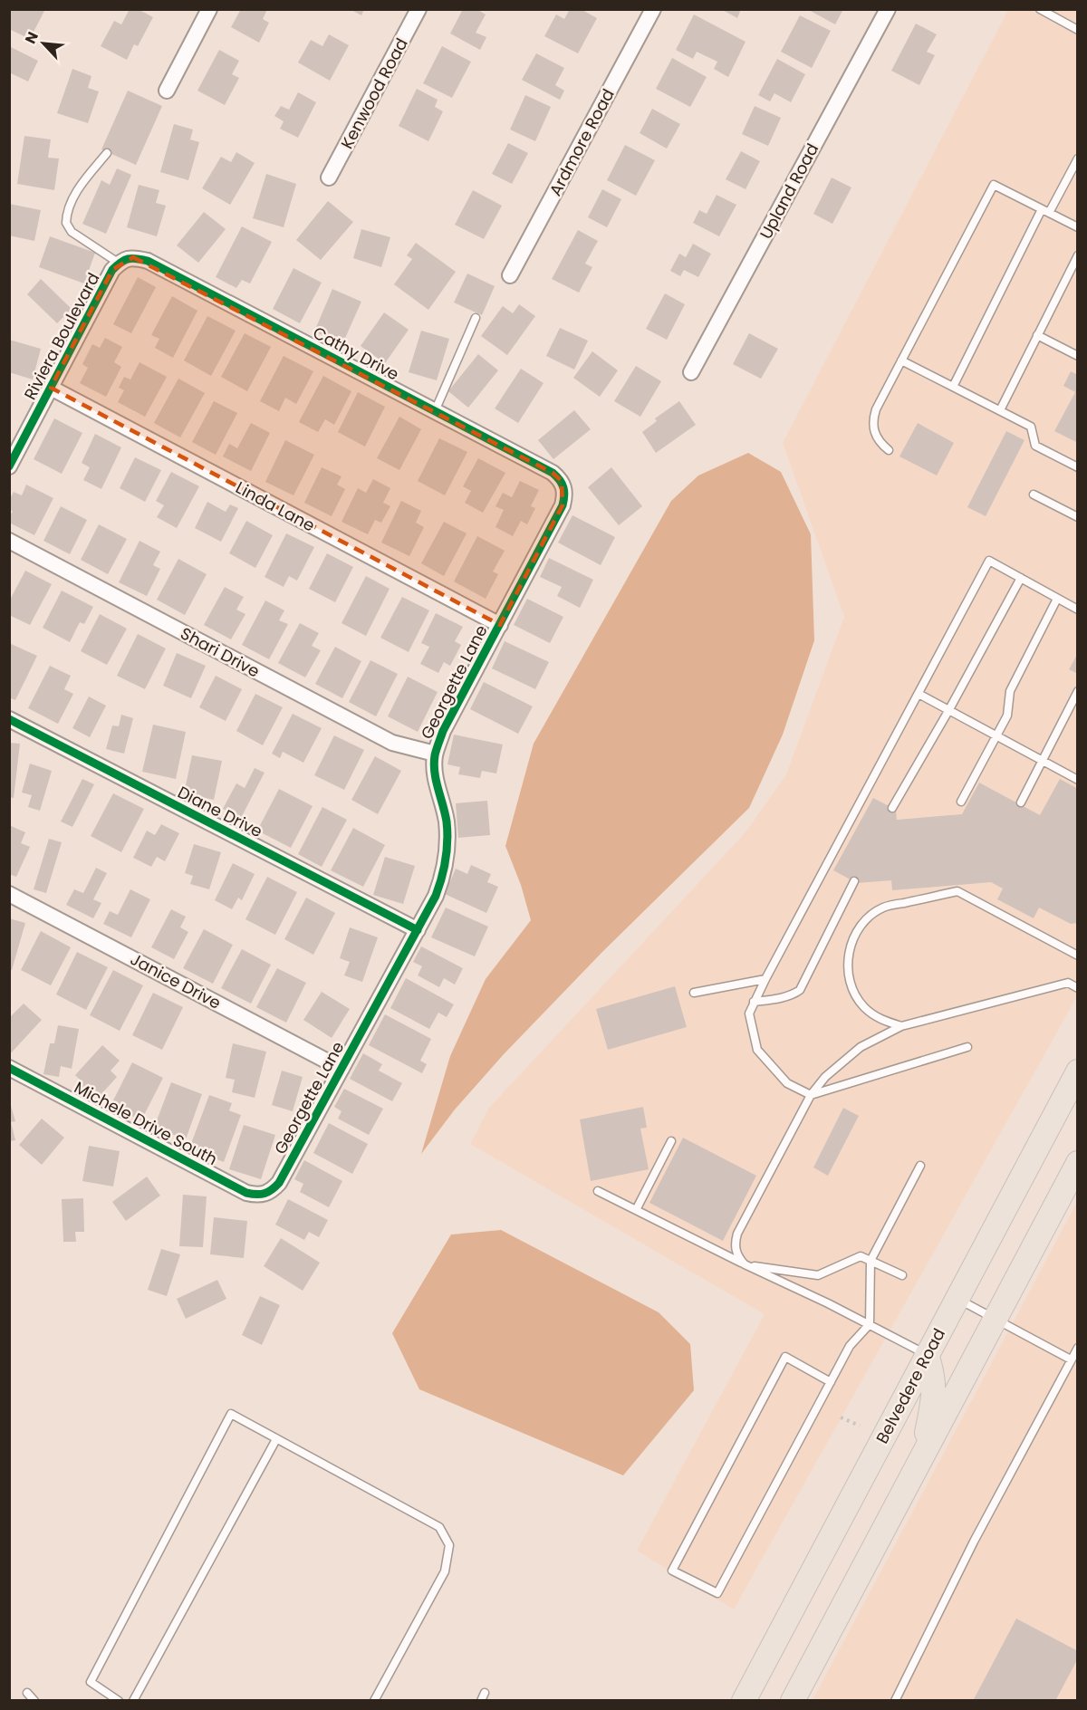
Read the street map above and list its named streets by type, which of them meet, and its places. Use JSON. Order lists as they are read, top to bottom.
{
  "streets": {
    "main road": ["Belvedere Road"],
    "street": [
      "Kenwood Road",
      "Ardmore Road",
      "Upland Road",
      "Riviera Boulevard",
      "Cathy Drive",
      "Linda Lane",
      "Shari Drive",
      "Georgette Lane",
      "Diane Drive",
      "Janice Drive",
      "Michele Drive South"
    ]
  },
  "crossings": [
    ["Riviera Boulevard", "Cathy Drive"],
    ["Riviera Boulevard", "Linda Lane"],
    ["Cathy Drive", "Georgette Lane"],
    ["Linda Lane", "Georgette Lane"],
    ["Shari Drive", "Georgette Lane"],
    ["Georgette Lane", "Diane Drive"],
    ["Georgette Lane", "Janice Drive"],
    ["Georgette Lane", "Michele Drive South"]
  ],
  "north": "top left"
}
